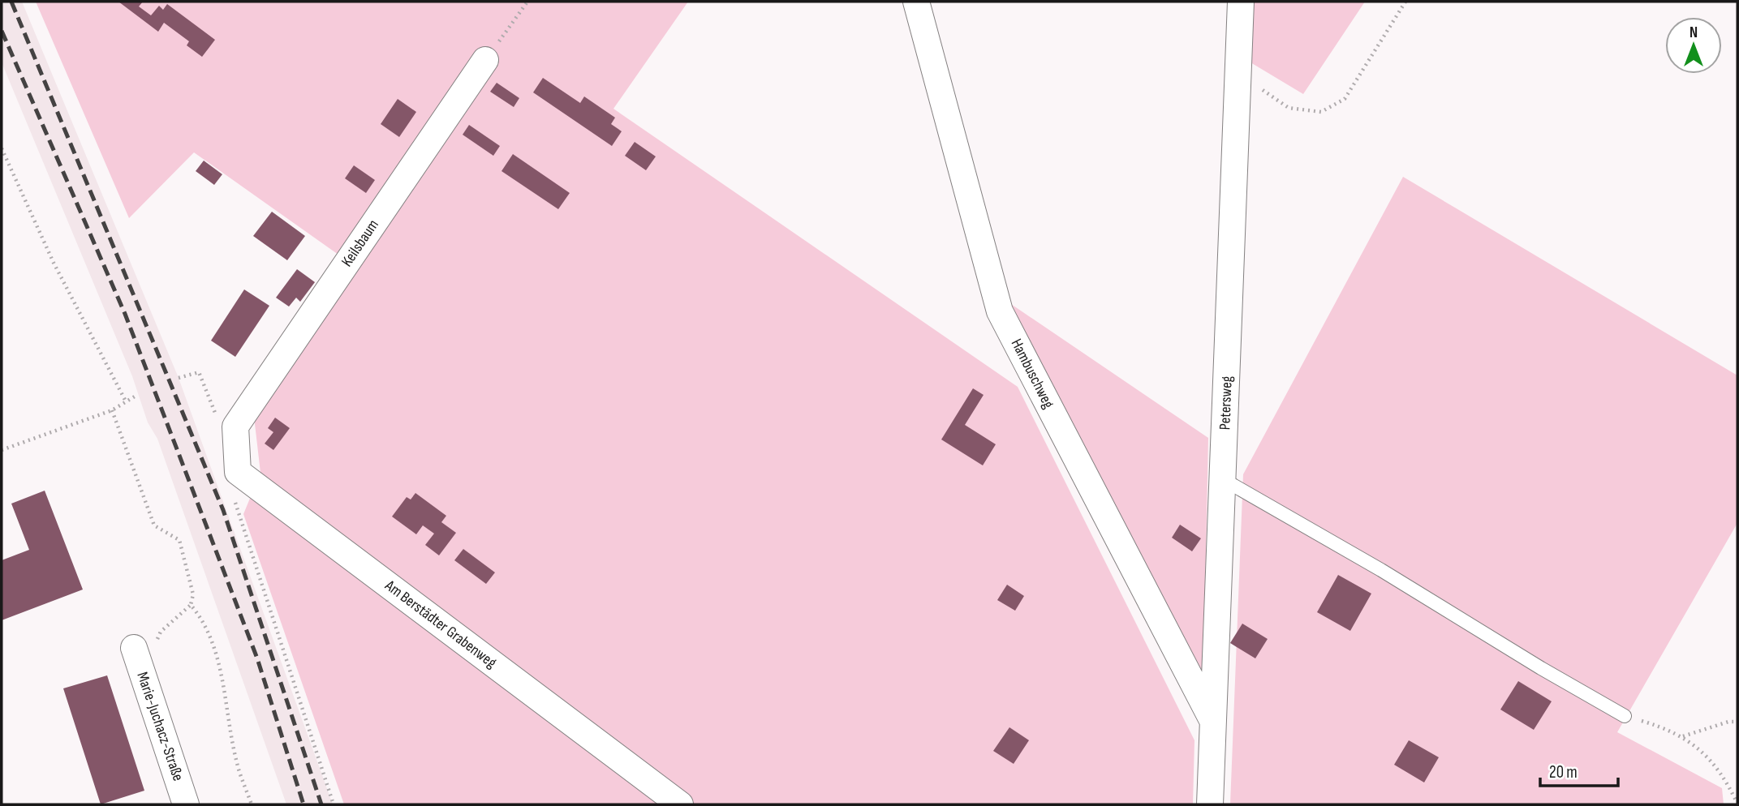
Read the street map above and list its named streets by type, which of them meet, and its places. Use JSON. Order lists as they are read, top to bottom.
{
  "streets": {
    "street": [
      "Keilsbaum",
      "Hambuschweg",
      "Petersweg",
      "Am Berstädter Grabenweg",
      "Marie-Juchacz-Straße"
    ]
  },
  "crossings": [
    ["Keilsbaum", "Am Berstädter Grabenweg"],
    ["Hambuschweg", "Petersweg"]
  ],
  "scale_bar": "20 m",
  "north": "top"
}
